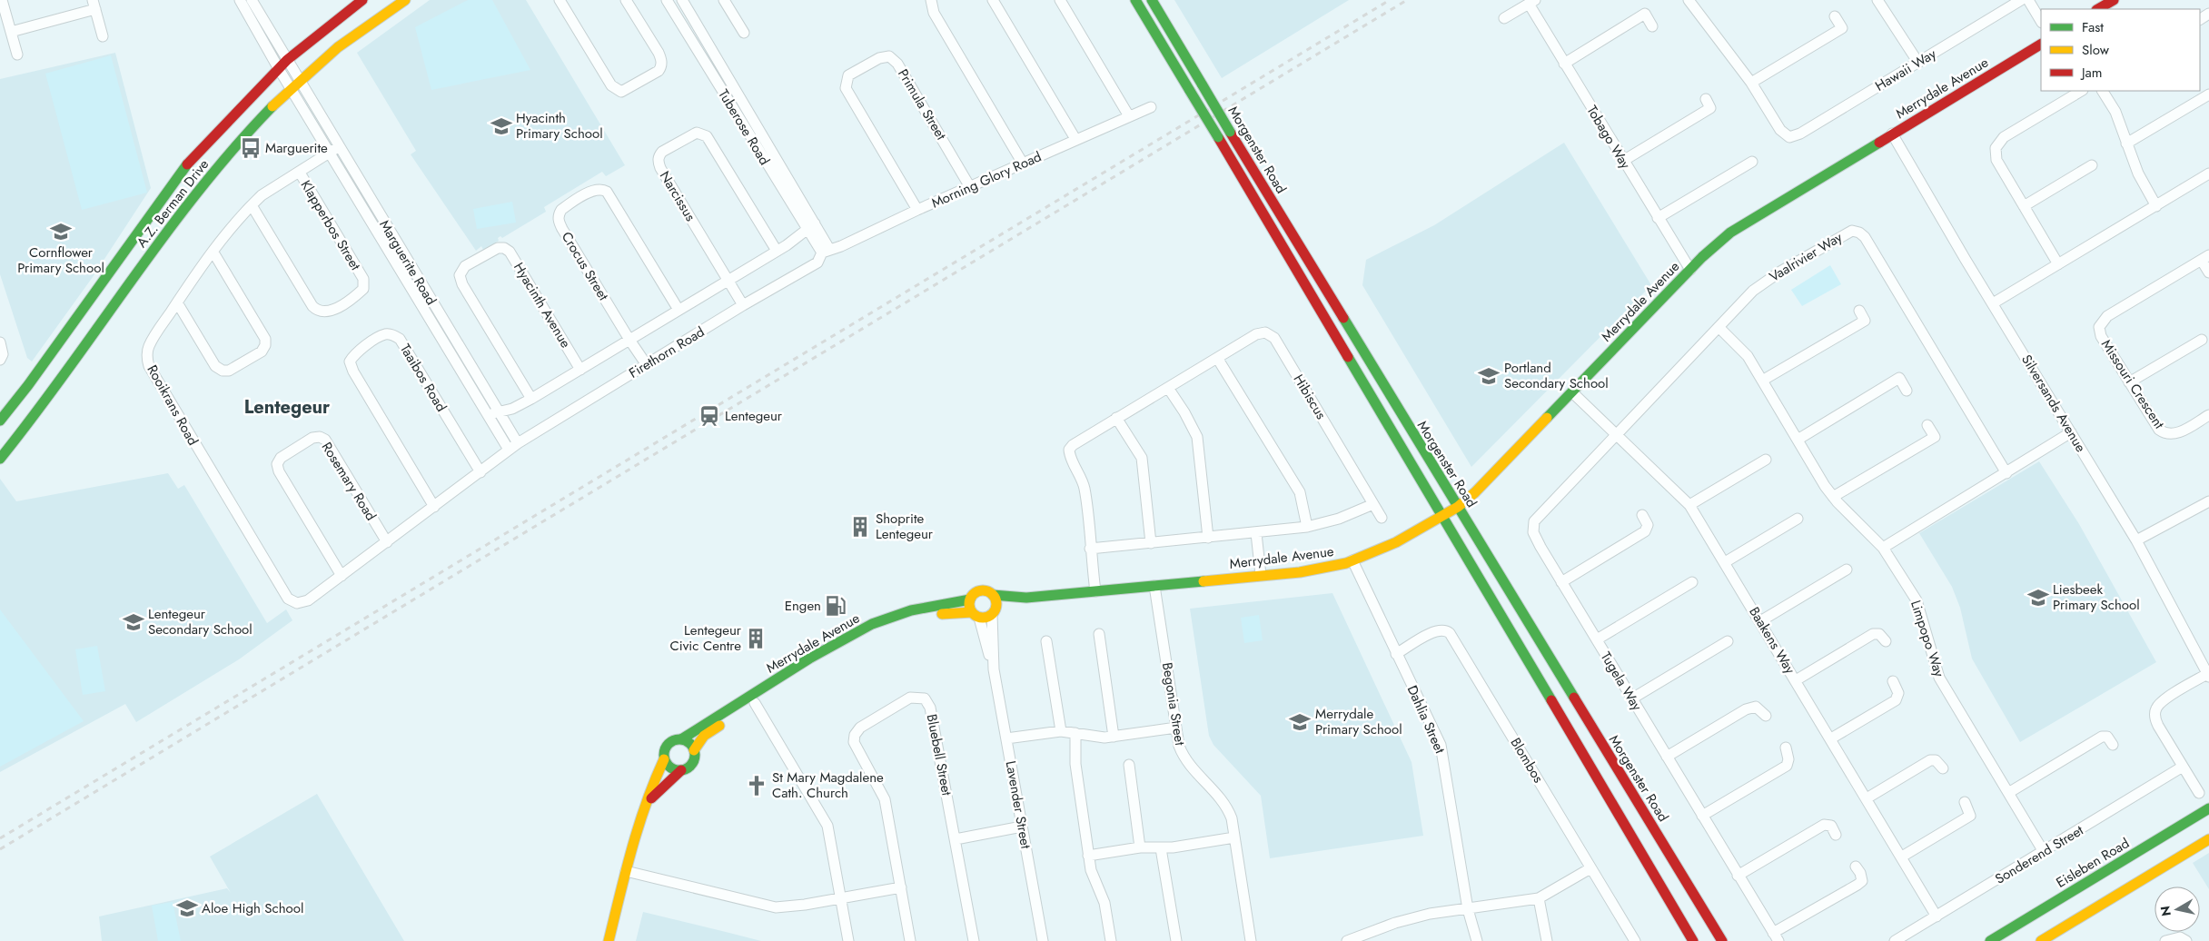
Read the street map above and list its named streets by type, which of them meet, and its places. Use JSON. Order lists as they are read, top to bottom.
{
  "streets": {
    "main road": [
      "Merrydale Avenue",
      "Morgenster Road",
      "A.Z. Berman Drive",
      "Eisleben Road"
    ],
    "street": [
      "Hawaii Way",
      "Primula Street",
      "Tuberose Road",
      "Tobago Way",
      "Morning Glory Road",
      "Narcissus",
      "Klapperbos Street",
      "Vaalrivier Way",
      "Marguerite Road",
      "Crocus Street",
      "Hyacinth Avenue",
      "Firethorn Road",
      "Taaibos Road",
      "Missouri Crescent",
      "Hibiscus",
      "Silversands Avenue",
      "Rooikrans Road",
      "Rosemary Road",
      "Limpopo Way",
      "Baakens Way",
      "Tugela Way",
      "Begonia Street",
      "Dahlia Street",
      "Bluebell Street",
      "Blombos",
      "Lavender Street",
      "Sonderend Street"
    ]
  },
  "crossings": [
    ["Merrydale Avenue", "Tobago Way"],
    ["Merrydale Avenue", "Morgenster Road"],
    ["Merrydale Avenue", "Hibiscus"],
    ["Merrydale Avenue", "Silversands Avenue"],
    ["Merrydale Avenue", "Baakens Way"],
    ["Merrydale Avenue", "Begonia Street"],
    ["Merrydale Avenue", "Dahlia Street"],
    ["Merrydale Avenue", "Lavender Street"],
    ["Primula Street", "Morning Glory Road"],
    ["Tuberose Road", "Morning Glory Road"],
    ["Tuberose Road", "Firethorn Road"],
    ["Morning Glory Road", "Firethorn Road"],
    ["Narcissus", "Firethorn Road"],
    ["A.Z. Berman Drive", "Marguerite Road"],
    ["Klapperbos Street", "Rooikrans Road"],
    ["Vaalrivier Way", "Limpopo Way"],
    ["Vaalrivier Way", "Baakens Way"],
    ["Vaalrivier Way", "Tugela Way"],
    ["Marguerite Road", "Firethorn Road"],
    ["Marguerite Road", "Rooikrans Road"],
    ["Crocus Street", "Firethorn Road"],
    ["Firethorn Road", "Taaibos Road"],
    ["Firethorn Road", "Rooikrans Road"],
    ["Firethorn Road", "Rosemary Road"],
    ["Limpopo Way", "Sonderend Street"],
    ["Baakens Way", "Tugela Way"],
    ["Baakens Way", "Sonderend Street"],
    ["Dahlia Street", "Blombos"]
  ],
  "districts": ["Lentegeur"],
  "places": {
    "school or university": [
      "Hyacinth Primary School",
      "Cornflower Primary School",
      "Portland Secondary School",
      "Liesbeek Primary School",
      "Lentegeur Secondary School",
      "Merrydale Primary School",
      "Aloe High School"
    ],
    "bus stop": ["Marguerite"],
    "station": ["Lentegeur"],
    "building": ["Shoprite Lentegeur", "Lentegeur Civic Centre"],
    "fuel station": ["Engen"],
    "church": ["St Mary Magdalene Cath. Church"]
  },
  "legend": ["Fast", "Slow", "Jam"],
  "north": "left"
}
